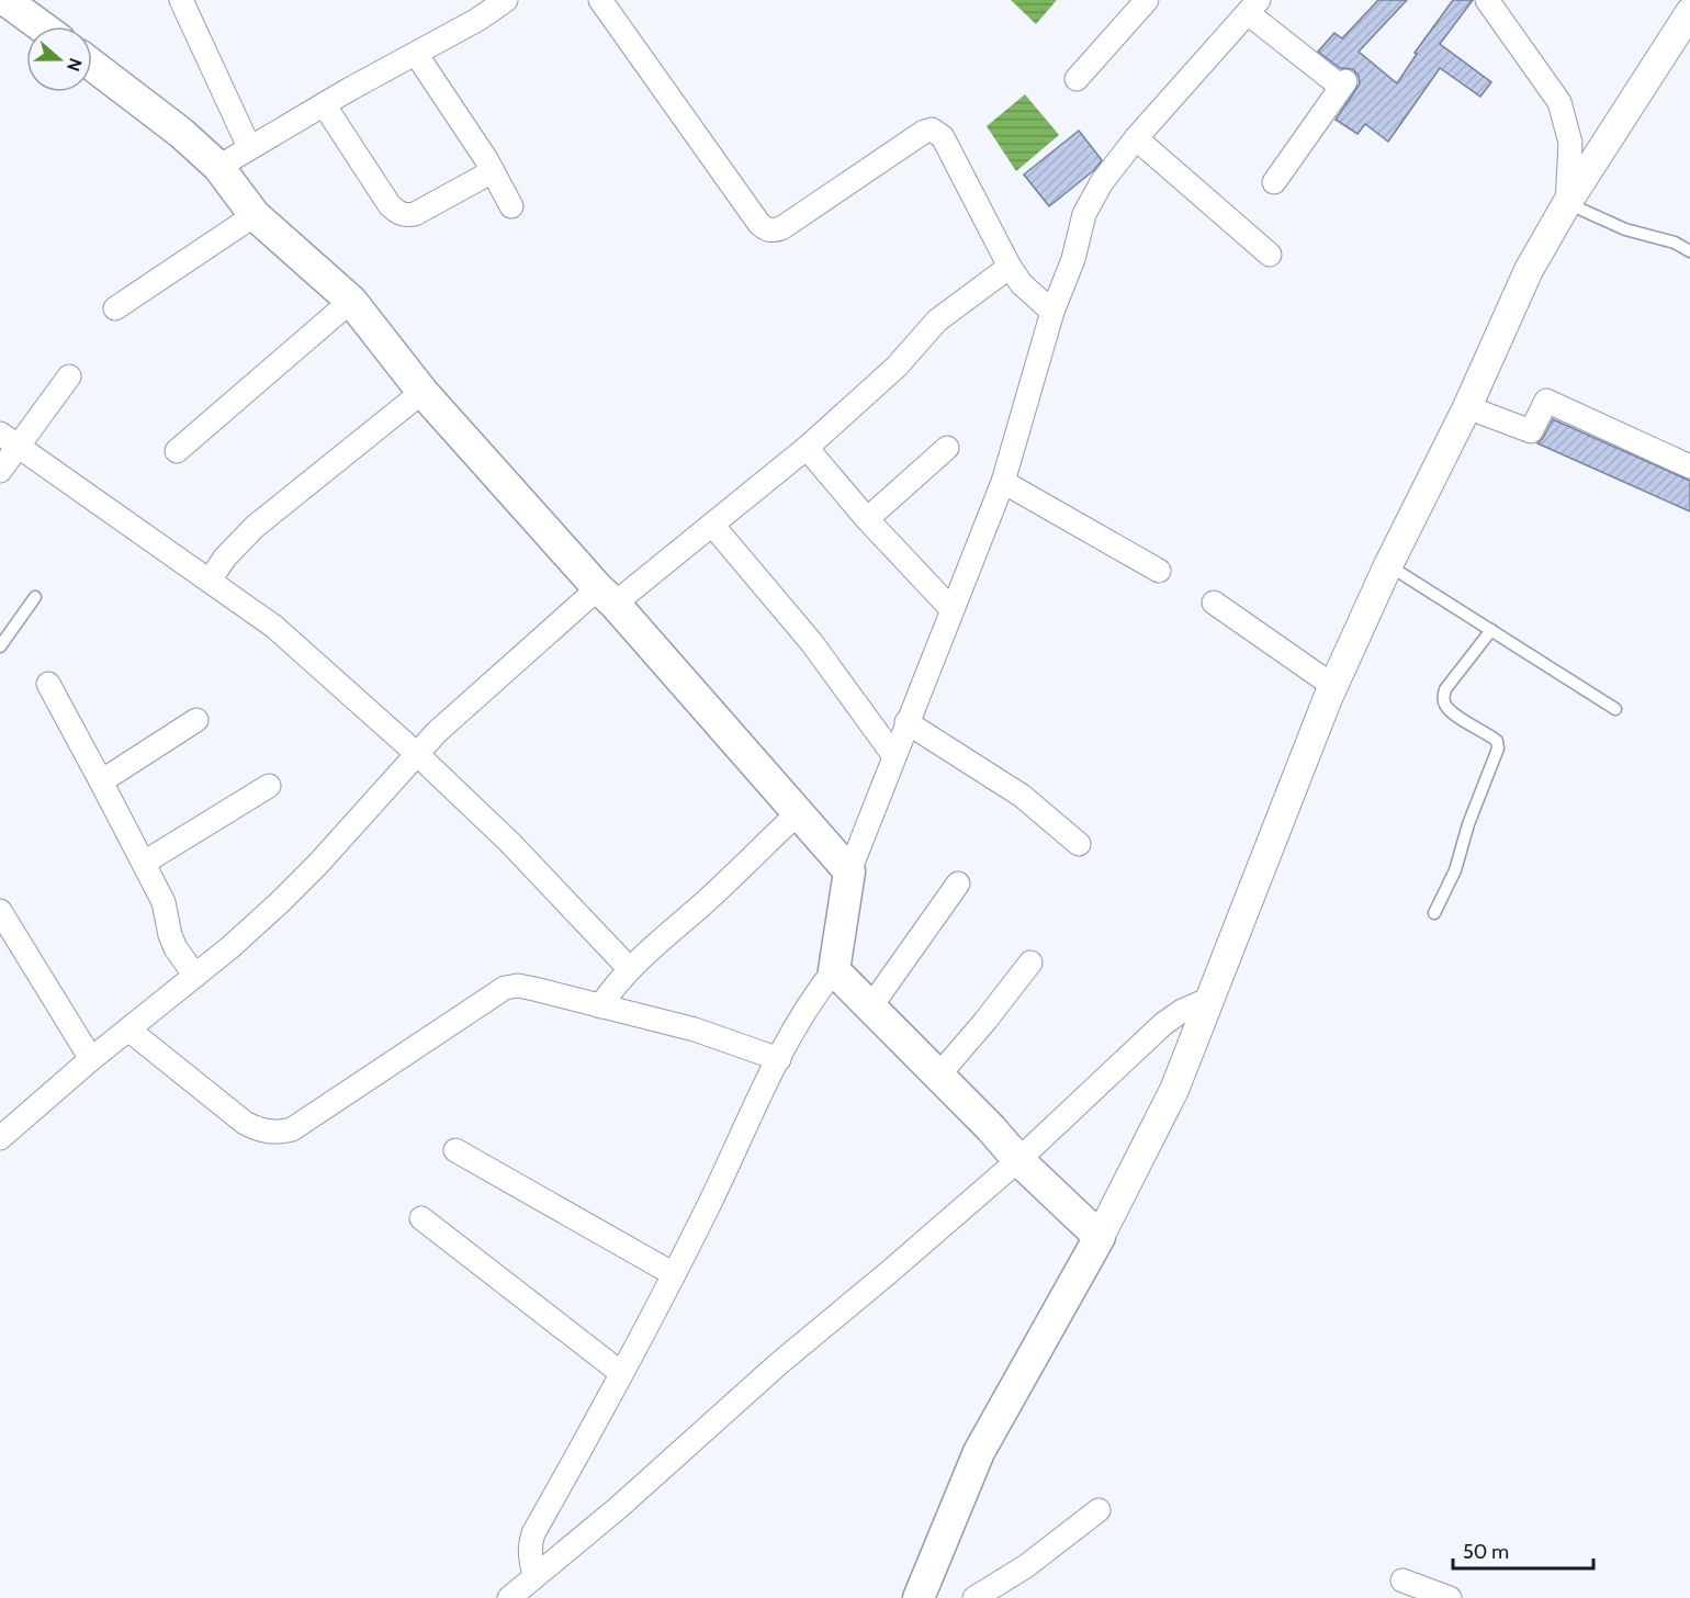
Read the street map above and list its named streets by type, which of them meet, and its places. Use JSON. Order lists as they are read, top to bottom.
{
  "scale_bar": "50 m",
  "north": "right"
}
